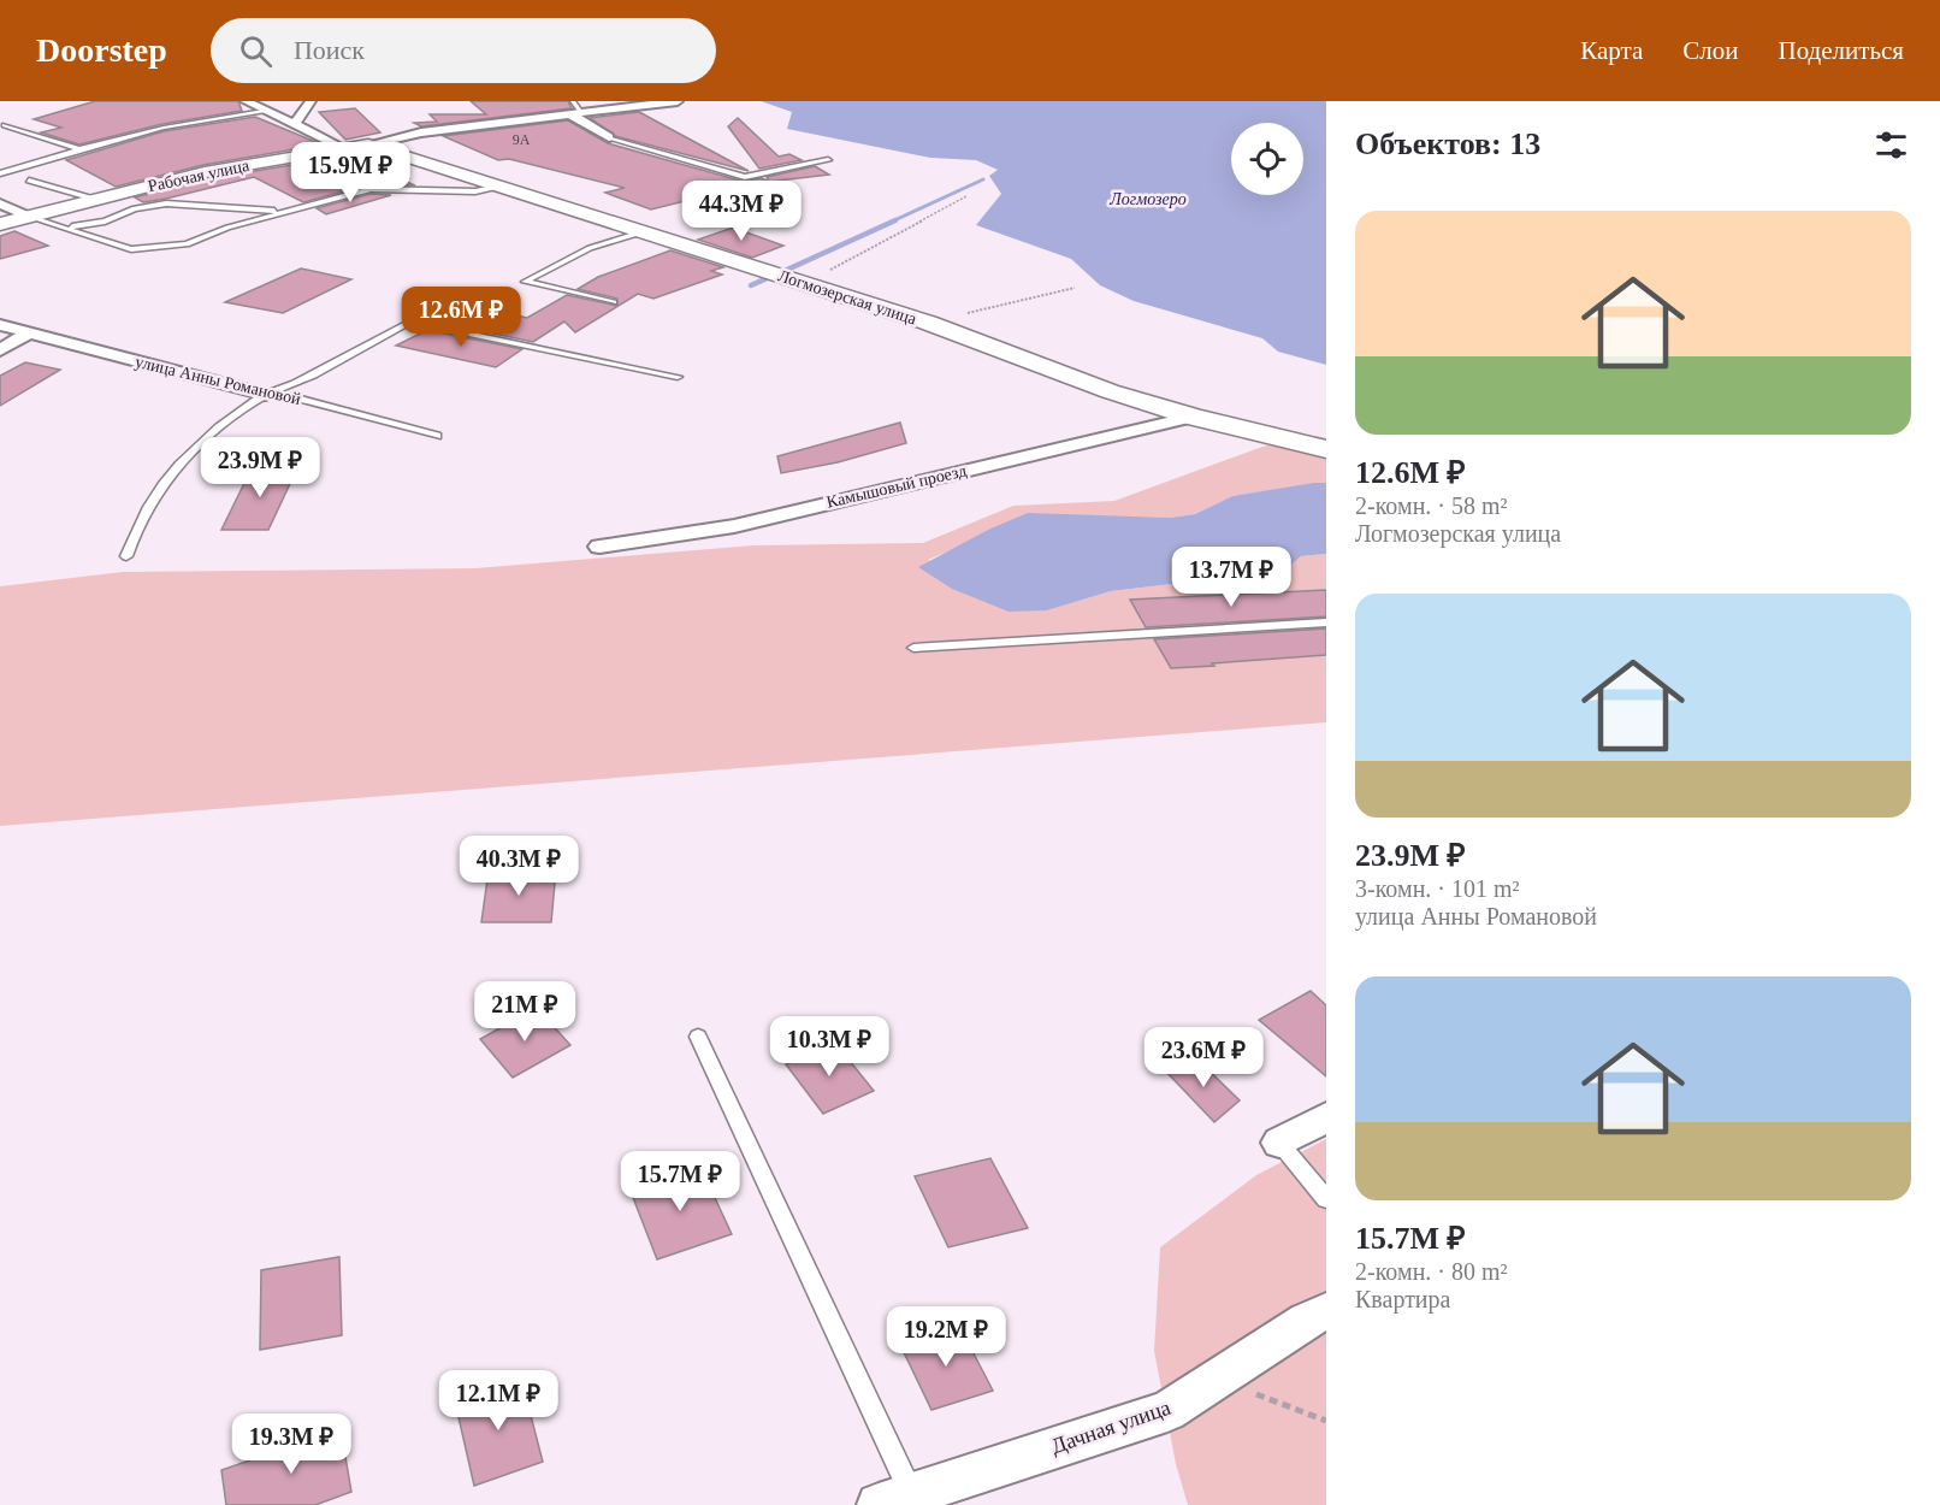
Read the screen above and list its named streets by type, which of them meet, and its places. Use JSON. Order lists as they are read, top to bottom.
{
  "streets": {
    "street": [
      "Рабочая улица",
      "Логмозерская улица",
      "улица Анны Романовой",
      "Камышовый проезд",
      "Дачная улица"
    ]
  },
  "crossings": [
    ["Рабочая улица", "Логмозерская улица"],
    ["Логмозерская улица", "Камышовый проезд"]
  ],
  "water": ["Логмозеро"],
  "house_numbers": ["9А"],
  "page": {
    "header": "Doorstep",
    "search": "Поиск",
    "nav": ["Карта", "Слои", "Поделиться"],
    "heading": "Объектов: 13",
    "price": [
      "15.9M ₽",
      "44.3M ₽",
      "12.6M ₽",
      "23.9M ₽",
      "13.7M ₽",
      "40.3M ₽",
      "21M ₽",
      "10.3M ₽",
      "23.6M ₽",
      "15.7M ₽",
      "19.2M ₽",
      "12.1M ₽",
      "19.3M ₽"
    ],
    "list": [
      {
        "name": "12.6M ₽",
        "note": "2-комн. · 58 m² · Логмозерская улица"
      },
      {
        "name": "23.9M ₽",
        "note": "3-комн. · 101 m² · улица Анны Романовой"
      },
      {
        "name": "15.7M ₽",
        "note": "2-комн. · 80 m² · Квартира"
      }
    ]
  }
}
